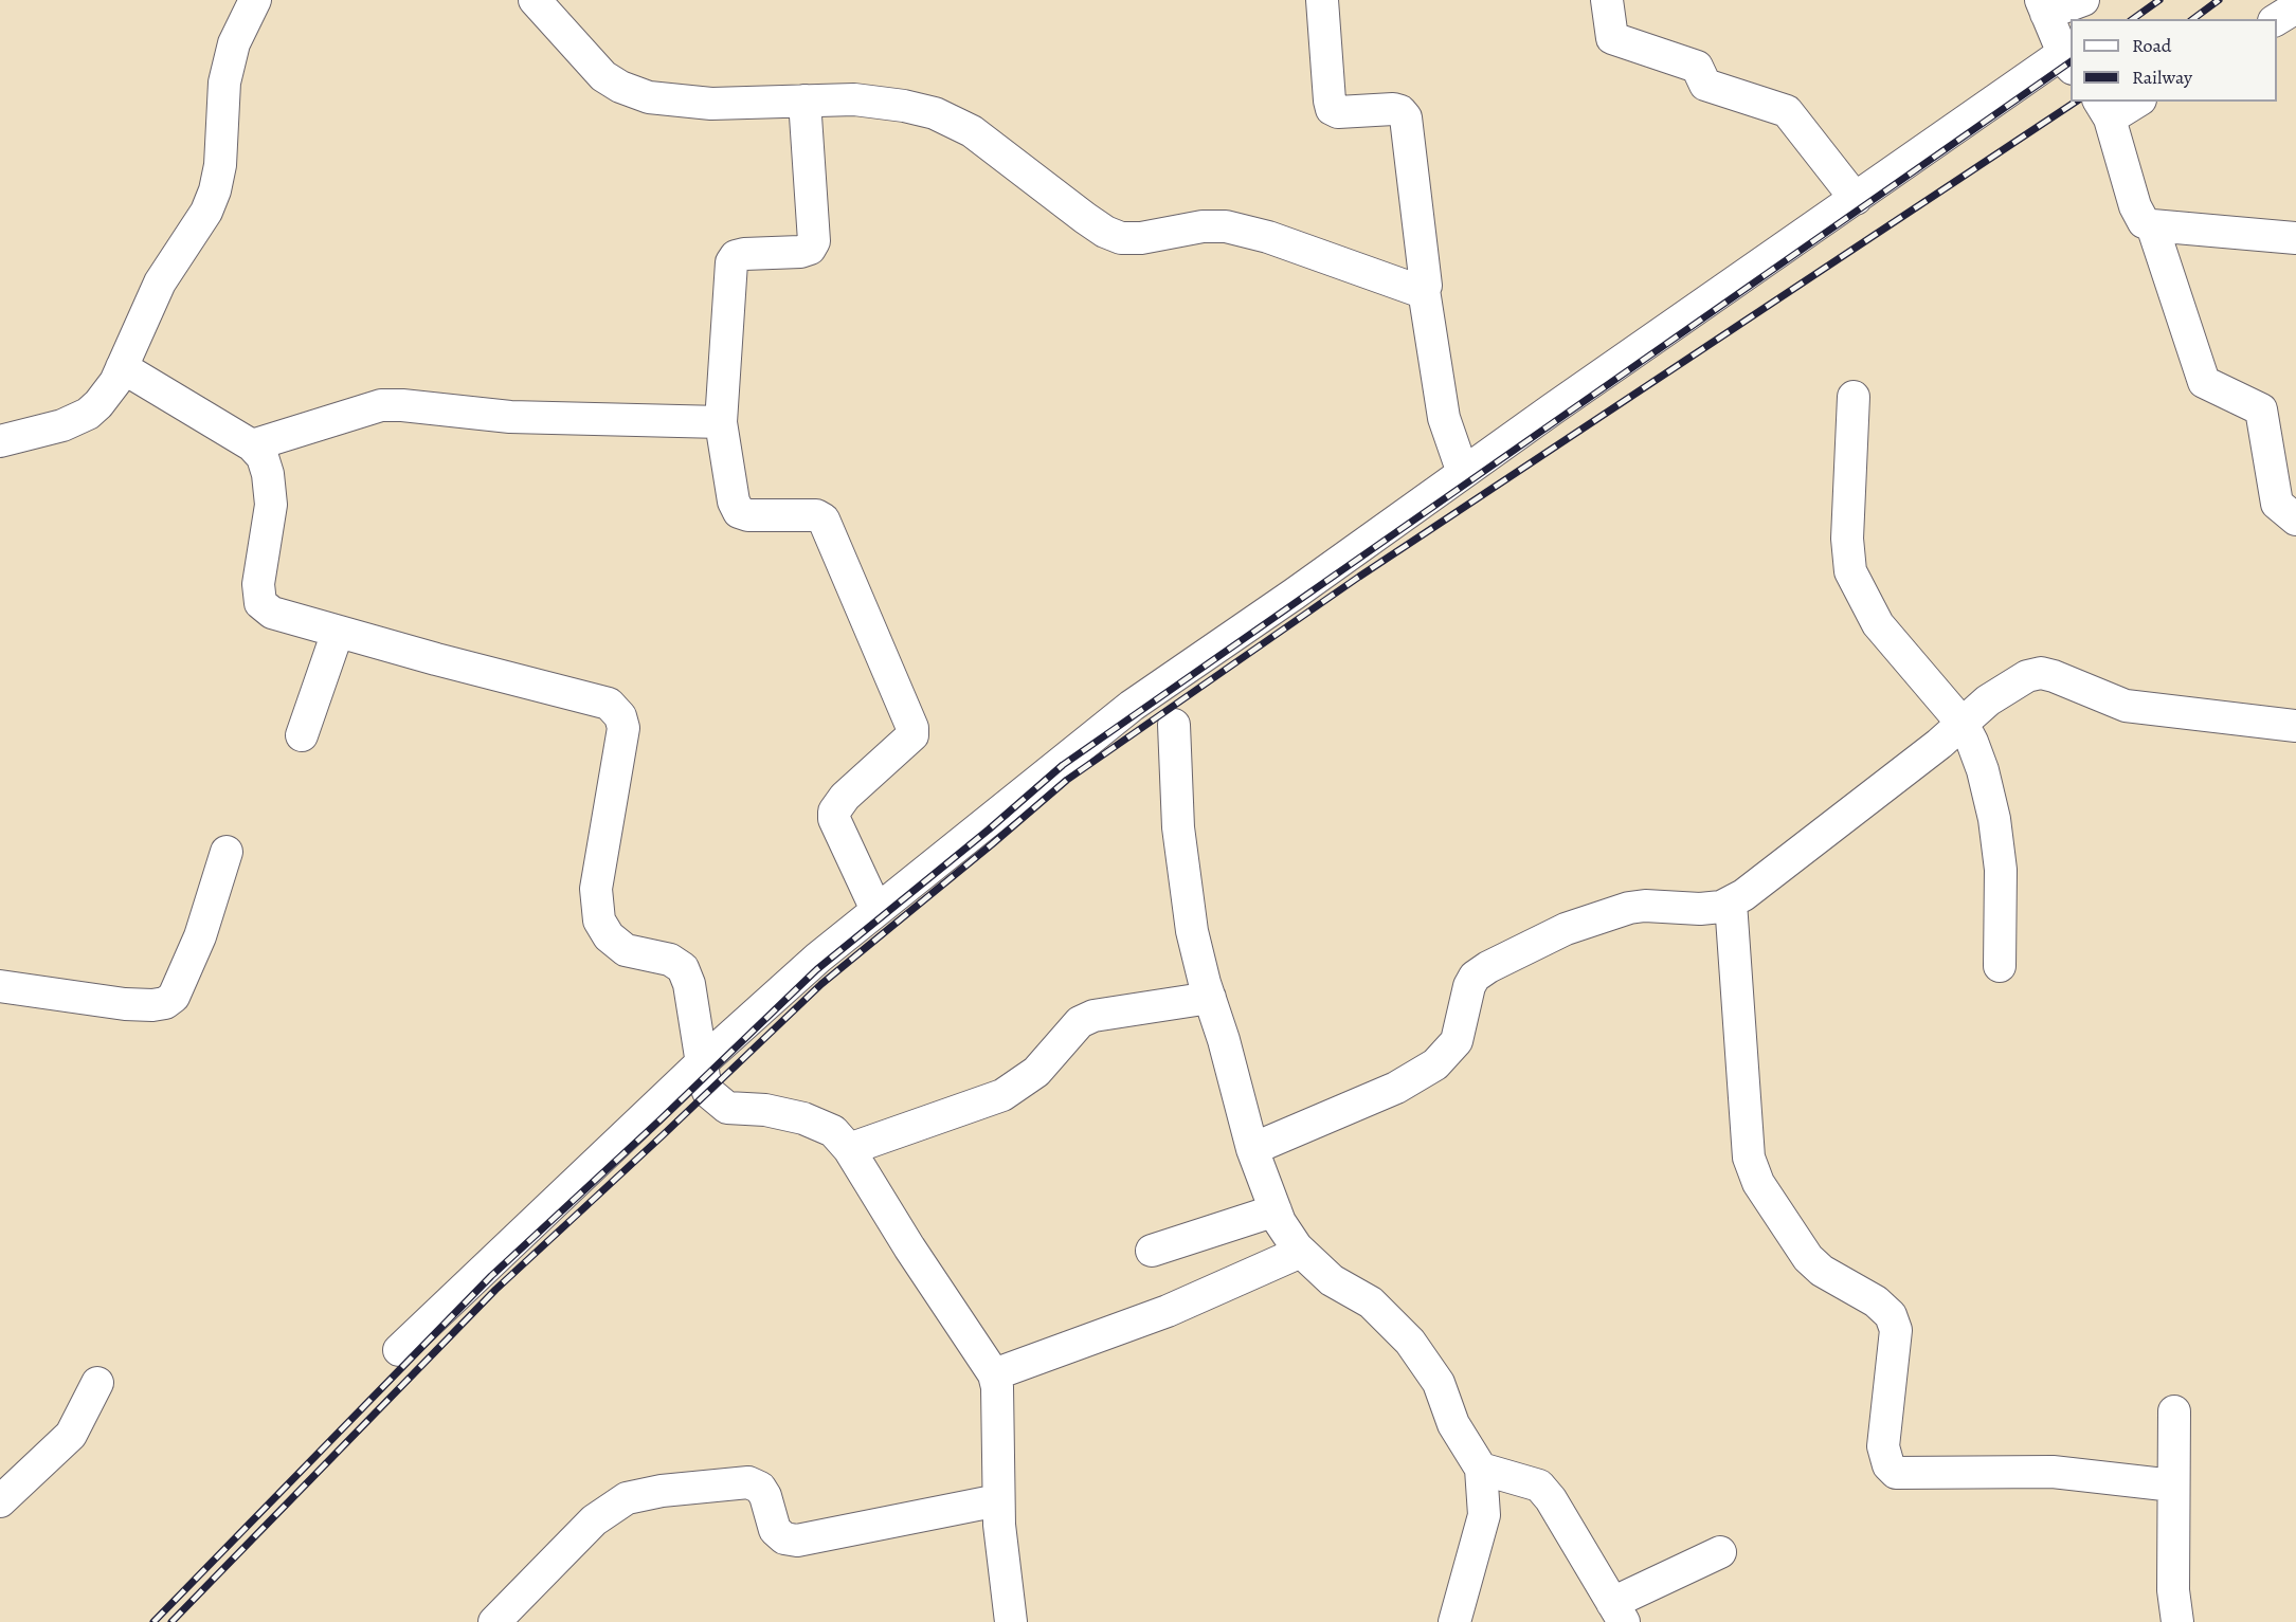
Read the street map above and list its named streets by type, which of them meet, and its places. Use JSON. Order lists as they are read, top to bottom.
{
  "legend": ["Road", "Railway"]
}
